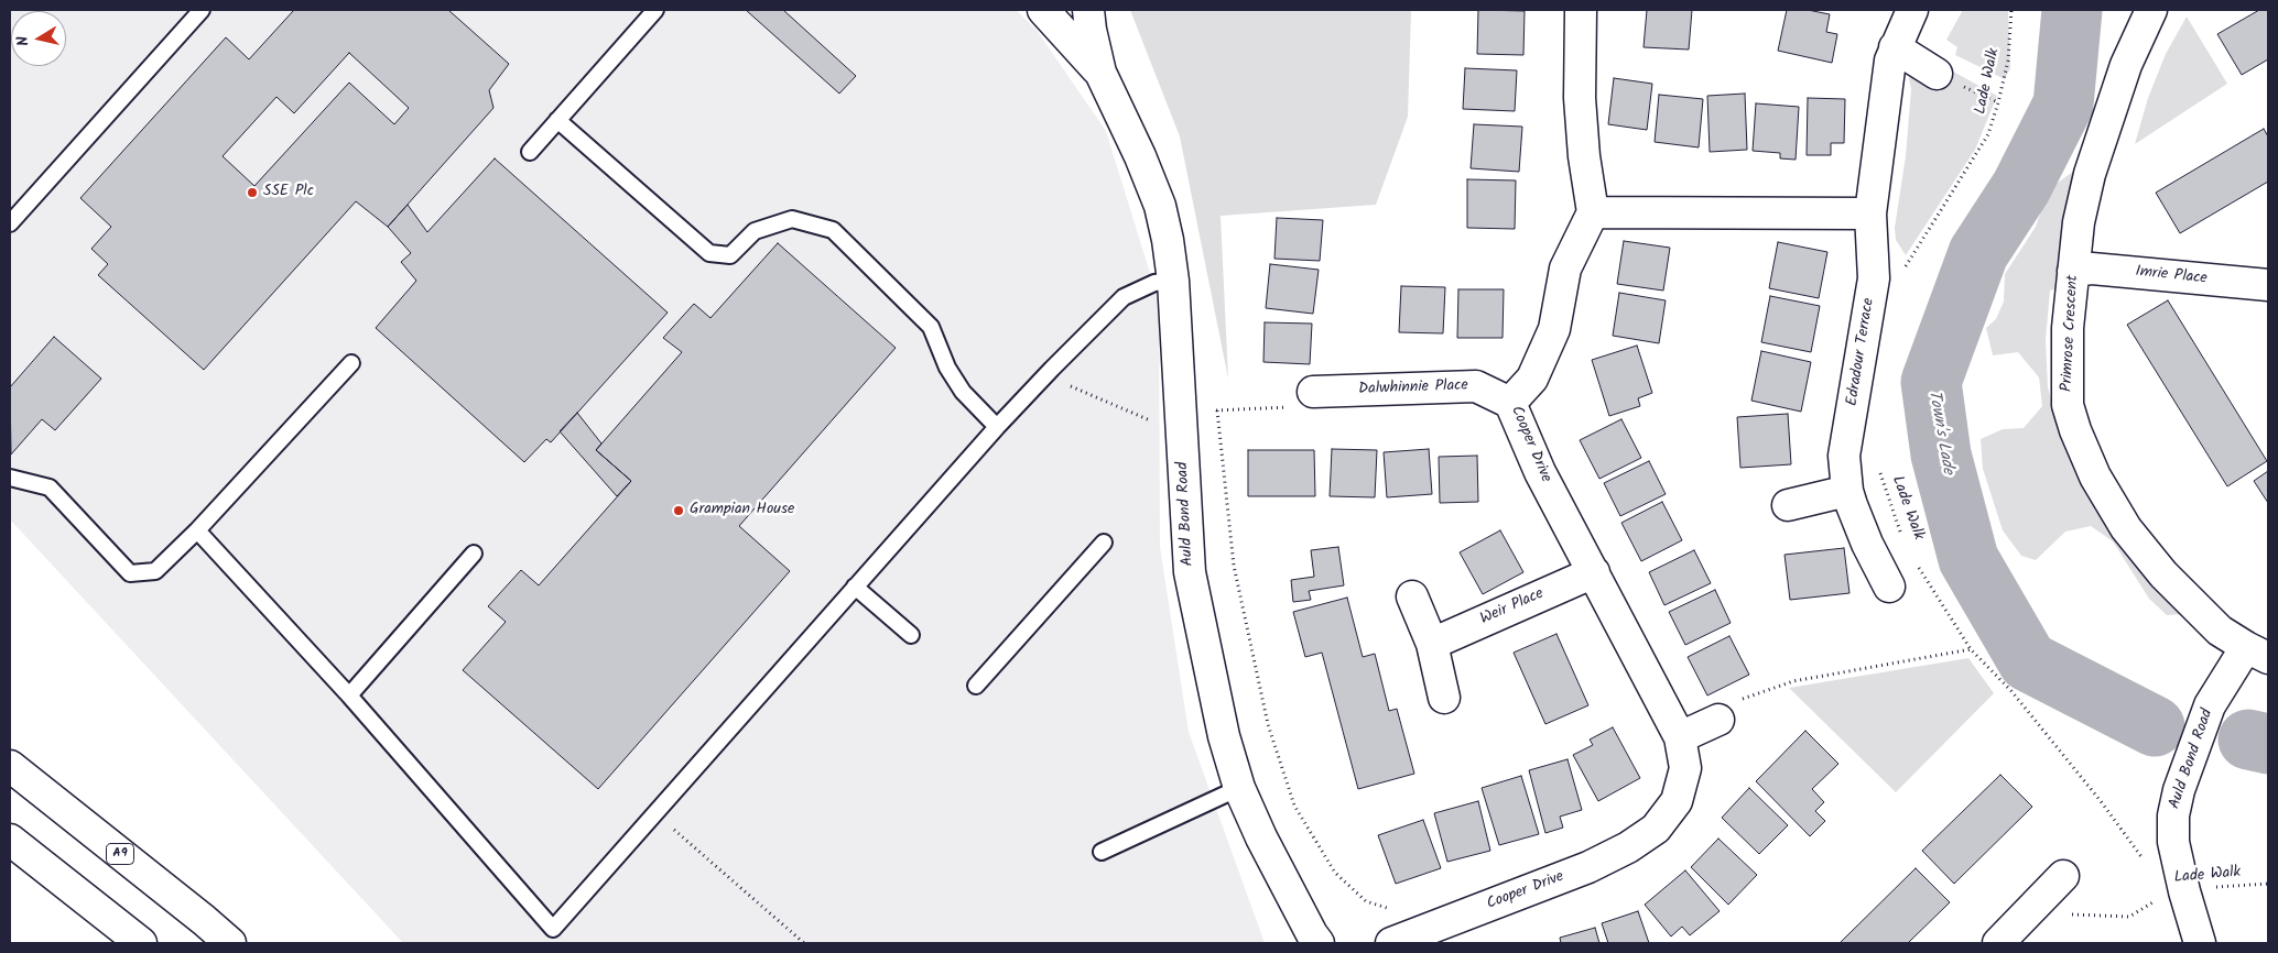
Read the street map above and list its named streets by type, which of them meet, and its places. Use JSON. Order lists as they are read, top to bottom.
{
  "streets": {
    "main road": [
      "Imrie Place",
      "Primrose Crescent",
      "Edradour Terrace",
      "Dalwhinnie Place",
      "Cooper Drive",
      "Auld Bond Road",
      "Weir Place",
      "A9"
    ],
    "path": ["Lade Walk"]
  },
  "crossings": [
    ["Lade Walk", "Auld Bond Road"],
    ["Imrie Place", "Primrose Crescent"],
    ["Primrose Crescent", "Auld Bond Road"],
    ["Dalwhinnie Place", "Cooper Drive"],
    ["Cooper Drive", "Weir Place"]
  ],
  "water": ["Town's Lade"],
  "places": ["SSE Plc", "Grampian House"],
  "north": "left"
}
